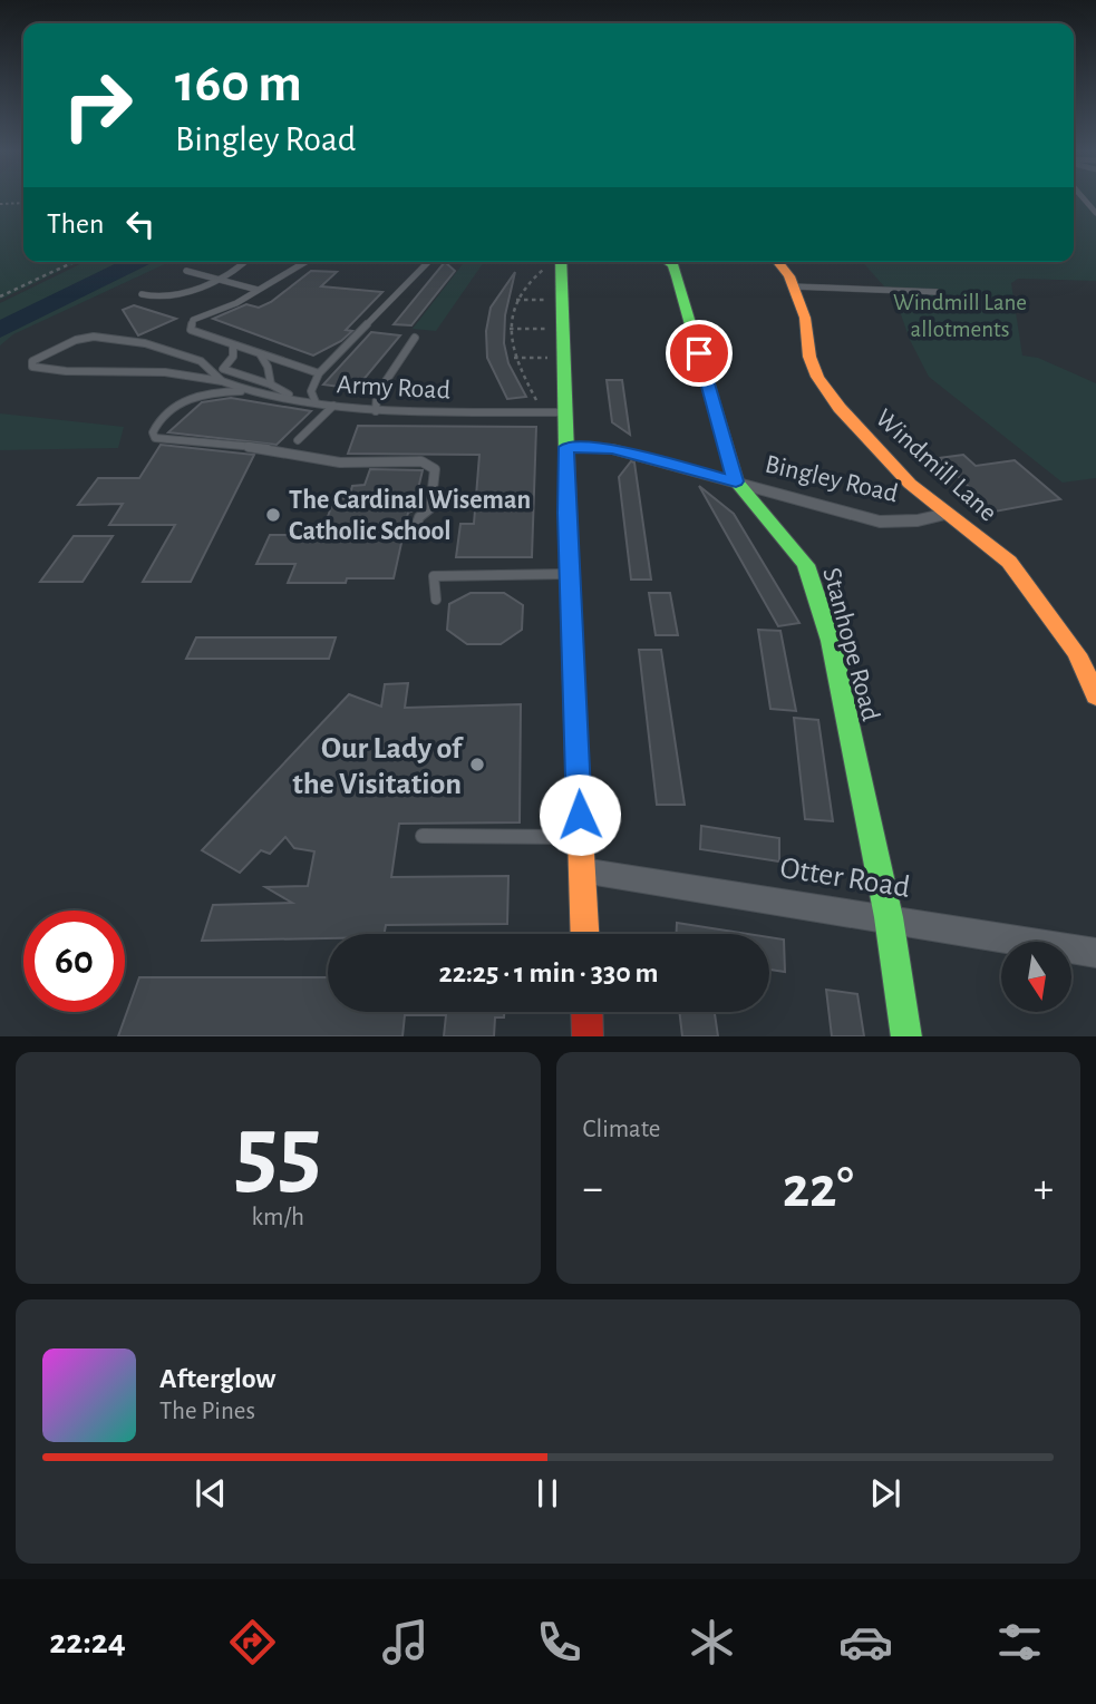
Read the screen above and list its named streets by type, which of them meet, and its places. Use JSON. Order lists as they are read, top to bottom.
{
  "streets": {
    "street": [
      "Windmill Lane",
      "Bingley Road",
      "Stanhope Road",
      "Otter Road"
    ],
    "lane": ["Army Road"]
  },
  "crossings": [
    ["Windmill Lane", "Bingley Road"],
    ["Bingley Road", "Stanhope Road"],
    ["Stanhope Road", "Otter Road"]
  ],
  "parks": ["Windmill Lane allotments"],
  "places": ["The Cardinal Wiseman Catholic School", "Our Lady of the Visitation"],
  "north": "bottom",
  "page": {
    "turn": ["160 m", "Bingley Road"],
    "then": "Then",
    "limit": "60",
    "trip": "22:25 · 1 min · 330 m",
    "tile": [
      ["55", "km/h"],
      "Climate"
    ],
    "heat": ["−", "22°", "+"],
    "song": ["Afterglow", "The Pines"],
    "tabs": "22:24"
  }
}
